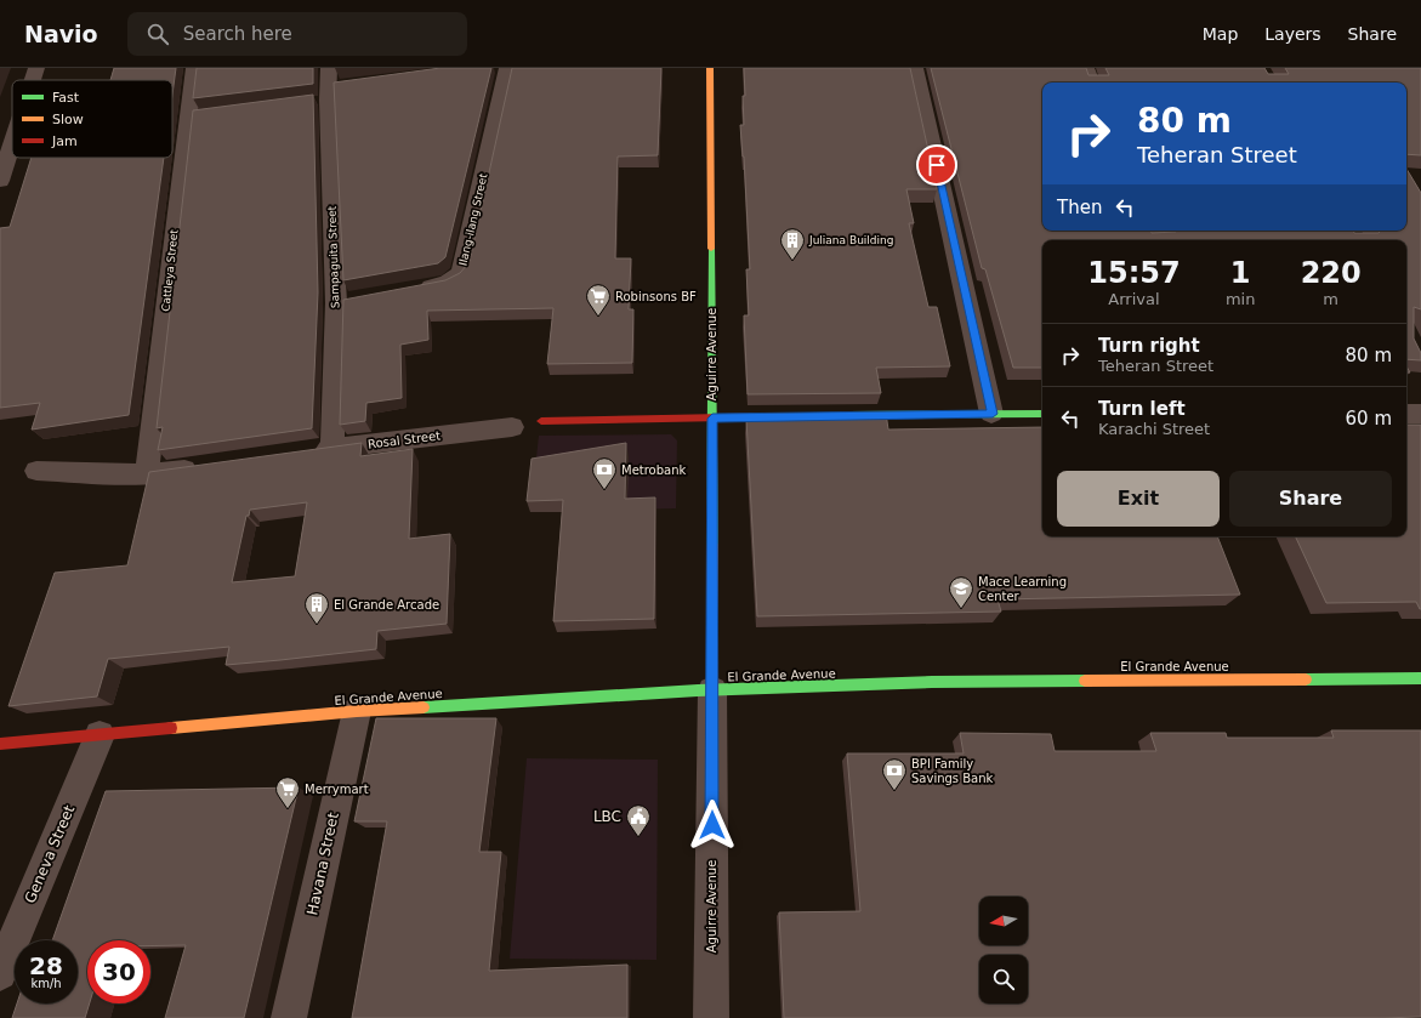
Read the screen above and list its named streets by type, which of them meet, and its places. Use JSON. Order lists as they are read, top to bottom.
{
  "streets": {
    "street": [
      "Ilang-ilang Street",
      "Sampaguita Street",
      "Cattleya Street",
      "Aguirre Avenue",
      "Rosal Street",
      "El Grande Avenue",
      "Geneva Street",
      "Havana Street"
    ]
  },
  "crossings": [
    ["Sampaguita Street", "Rosal Street"],
    ["Aguirre Avenue", "El Grande Avenue"],
    ["El Grande Avenue", "Geneva Street"],
    ["El Grande Avenue", "Havana Street"]
  ],
  "places": {
    "building": ["Juliana Building", "El Grande Arcade"],
    "supermarket": ["Robinsons BF", "Merrymart"],
    "bank": ["Metrobank", "BPI Family Savings Bank"],
    "school or university": ["Mace Learning Center"],
    "public building": ["LBC"]
  },
  "legend": ["Fast", "Slow", "Jam"],
  "north": "left",
  "page": {
    "header": "Navio",
    "search": "Search here",
    "nav": ["Map", "Layers", "Share"],
    "turn": ["80 m", "Teheran Street"],
    "then": "Then",
    "eta": [
      "15:57",
      "Arrival",
      "1",
      "min",
      "220",
      "m"
    ],
    "list": [
      {
        "name": "Turn right",
        "note": "Teheran Street",
        "value": "80 m"
      },
      {
        "name": "Turn left",
        "note": "Karachi Street",
        "value": "60 m"
      }
    ],
    "buttons": ["Exit", "Share"],
    "speed": "28 km/h",
    "limit": "30"
  }
}
